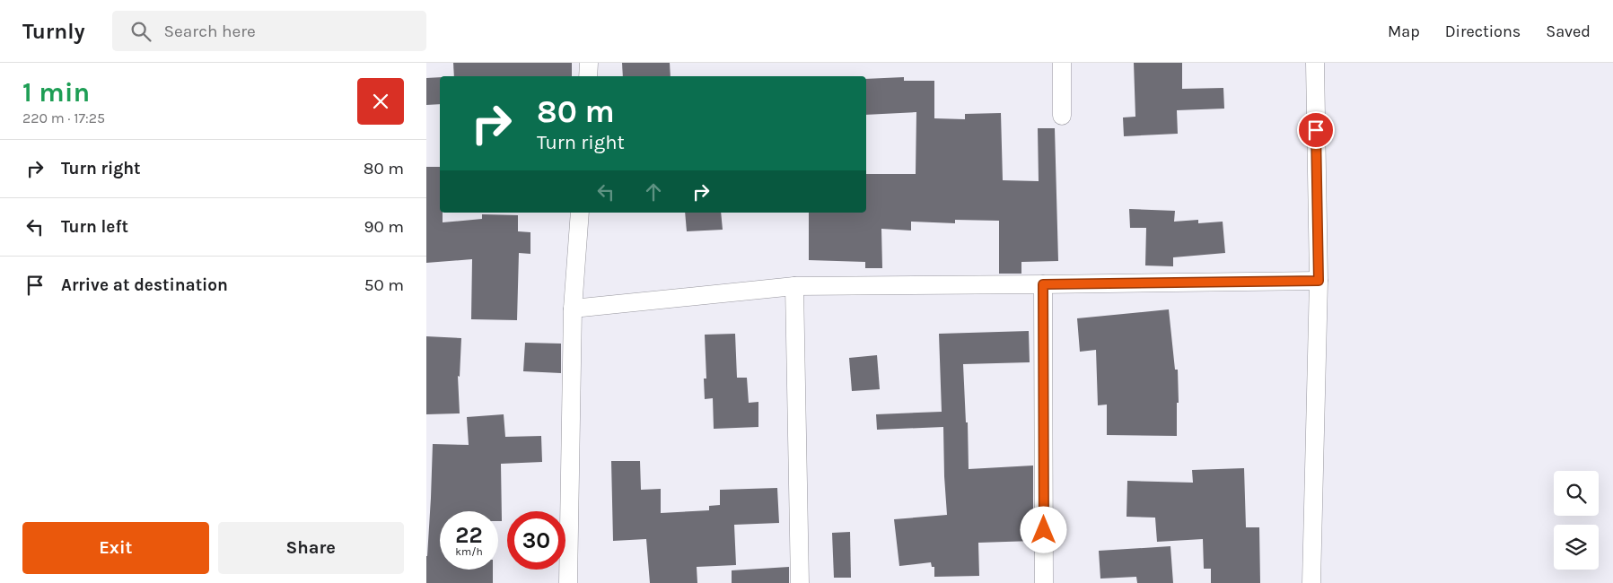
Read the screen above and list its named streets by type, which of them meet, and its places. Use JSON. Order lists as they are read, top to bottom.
{
  "page": {
    "header": "Turnly",
    "search": "Search here",
    "nav": ["Map", "Directions", "Saved"],
    "heading": ["1 min", "220 m · 17:25"],
    "turn": ["80 m", "Turn right"],
    "list": [
      {
        "name": "Turn right",
        "value": "80 m"
      },
      {
        "name": "Turn left",
        "value": "90 m"
      },
      {
        "name": "Arrive at destination",
        "value": "50 m"
      }
    ],
    "speed": "22 km/h",
    "limit": "30",
    "buttons": ["Exit", "Share"]
  }
}
